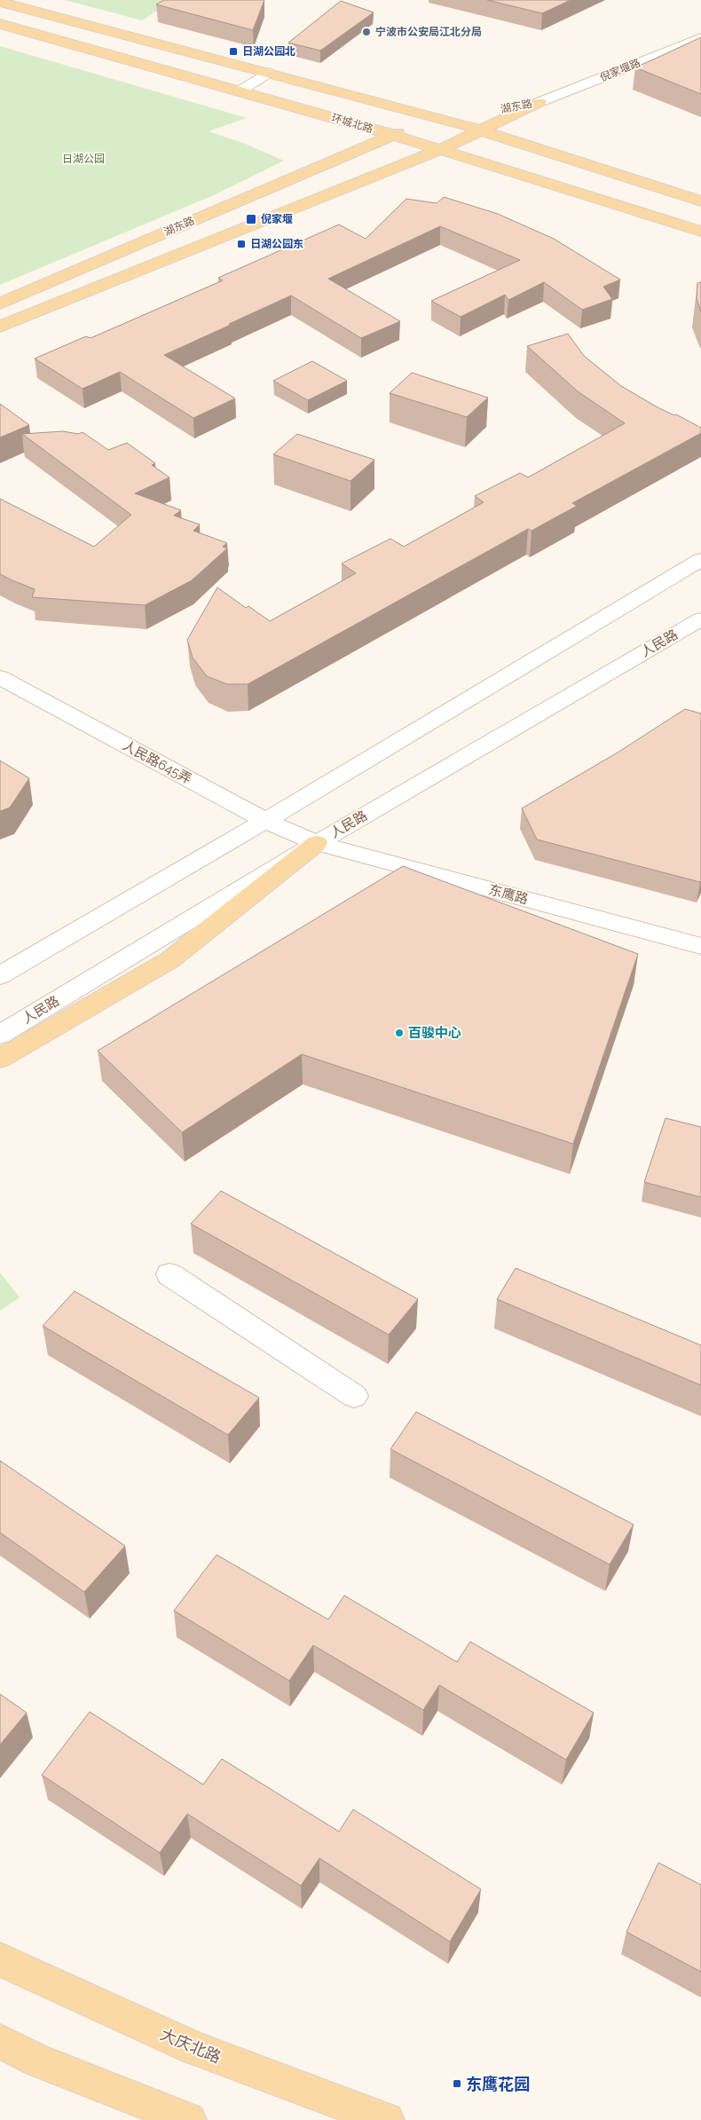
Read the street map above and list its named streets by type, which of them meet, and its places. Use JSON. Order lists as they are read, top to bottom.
{
  "streets": {
    "main road": [
      "倪家堰路",
      "湖东路",
      "环城北路",
      "人民路",
      "人民路645弄",
      "东鹰路",
      "大庆北路"
    ]
  },
  "crossings": [
    ["倪家堰路", "湖东路"],
    ["湖东路", "环城北路"],
    ["人民路", "人民路645弄"],
    ["人民路", "东鹰路"],
    ["人民路645弄", "东鹰路"]
  ],
  "parks": ["日湖公园"],
  "places": {
    "other": ["宁波市公安局江北分局", "百骏中心"],
    "transit": [
      "日湖公园北",
      "倪家堰",
      "日湖公园东",
      "东鹰花园"
    ]
  }
}
